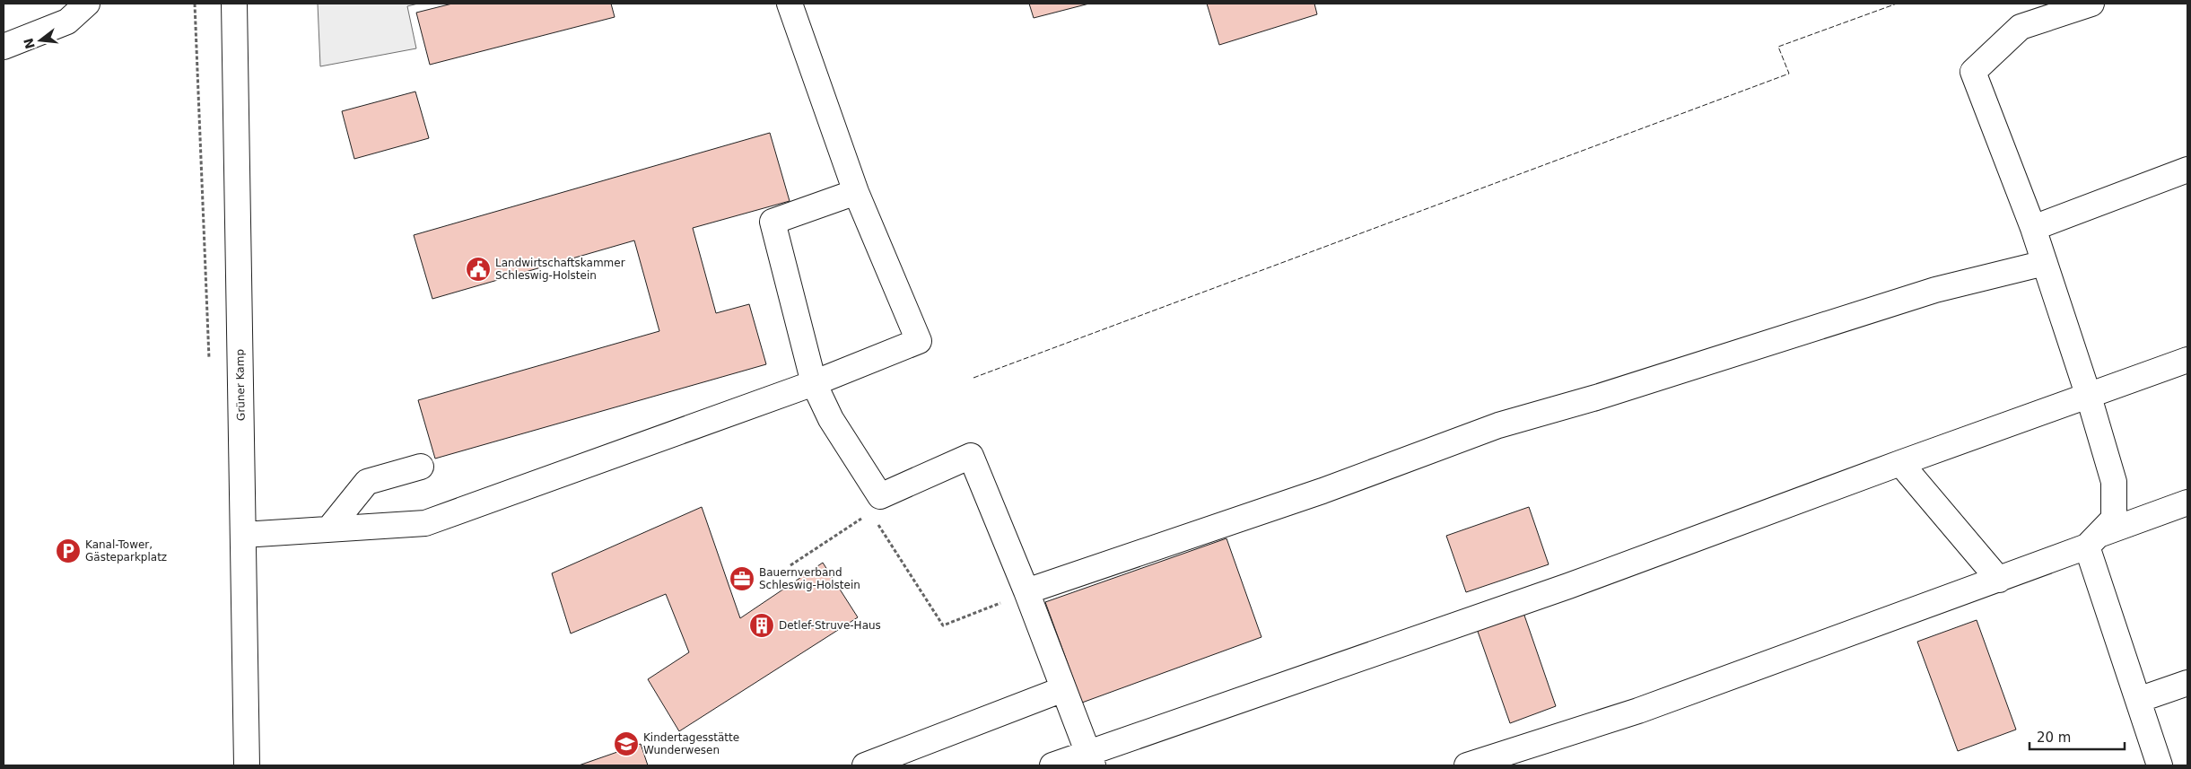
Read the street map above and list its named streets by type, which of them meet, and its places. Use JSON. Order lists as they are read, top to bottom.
{
  "streets": {
    "street": ["Grüner Kamp"]
  },
  "places": {
    "public building": ["Landwirtschaftskammer Schleswig-Holstein"],
    "parking": ["Kanal-Tower, Gästeparkplatz"],
    "office": ["Bauernverband Schleswig-Holstein"],
    "building": ["Detlef-Struve-Haus"],
    "school or university": ["Kindertagesstätte Wunderwesen"]
  },
  "scale_bar": "20 m",
  "north": "left"
}
